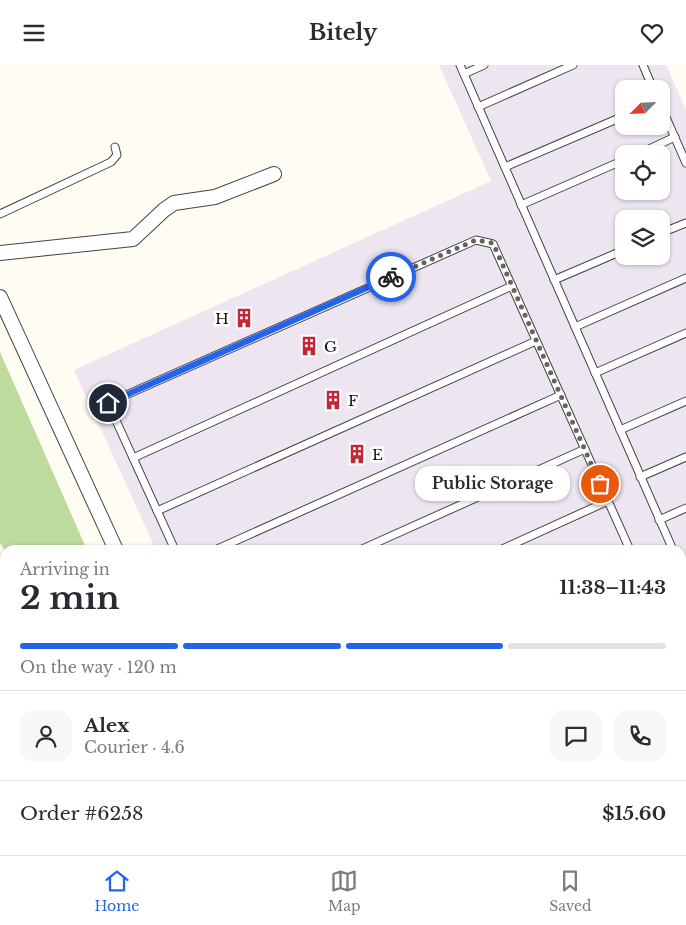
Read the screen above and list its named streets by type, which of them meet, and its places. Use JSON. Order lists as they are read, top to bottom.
{
  "places": {
    "building": [
      "H",
      "G",
      "F",
      "E"
    ],
    "other": ["Public Storage"]
  },
  "north": "bottom left",
  "page": {
    "header": "Bitely",
    "bubble": "Public Storage",
    "heading": ["2 min", "Arriving in", "11:38–11:43"],
    "panel": [
      "Alex",
      "Courier · 4.6",
      "Order #6258",
      "$15.60"
    ],
    "bar": "On the way · 120 m",
    "tabs": ["Home", "Map", "Saved"]
  }
}
